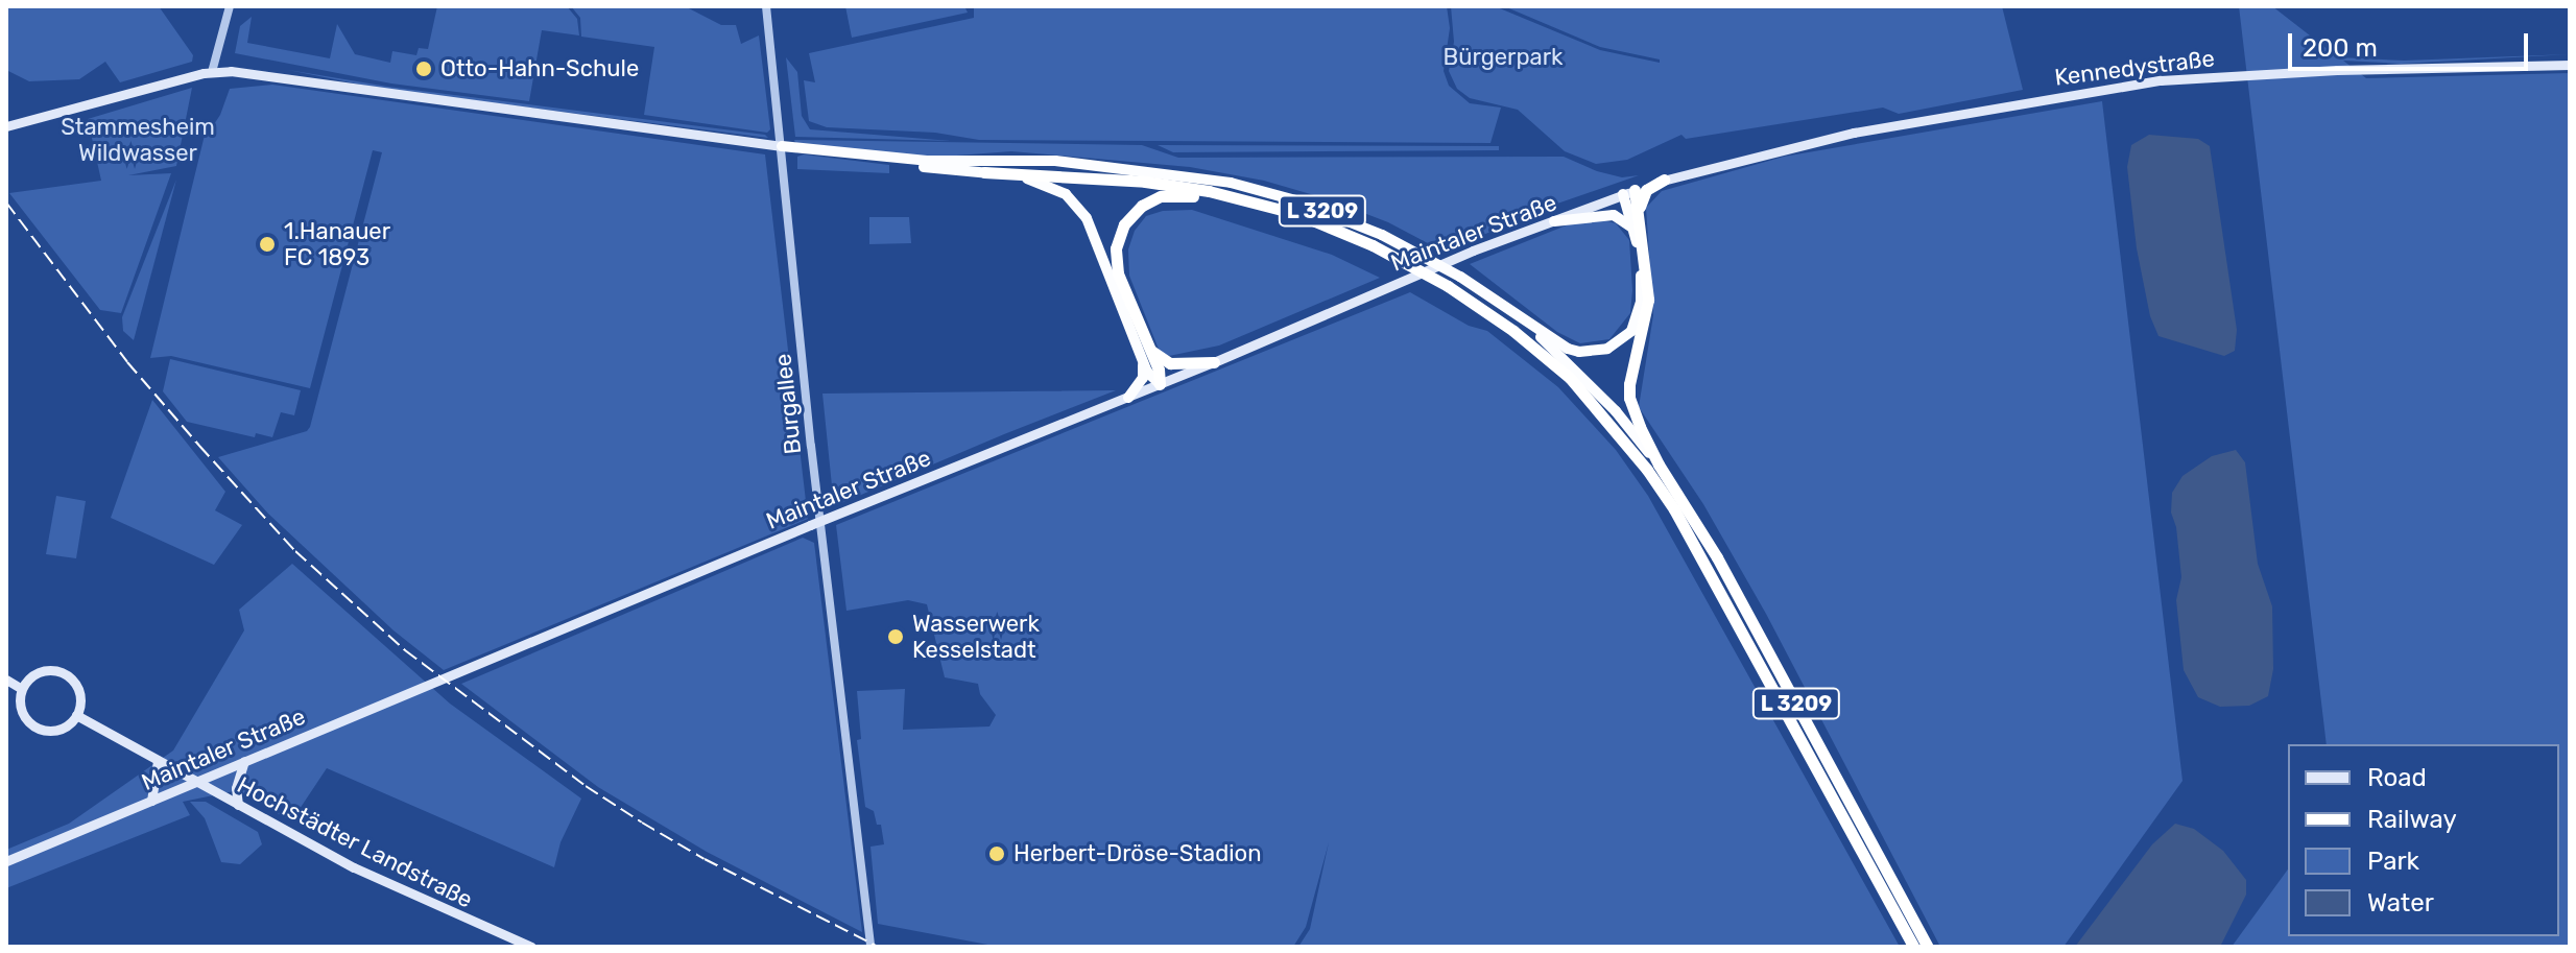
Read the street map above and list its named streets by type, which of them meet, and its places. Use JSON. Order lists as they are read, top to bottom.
{
  "streets": {
    "highway": ["L 3209"],
    "main road": ["Kennedystraße", "Maintaler Straße", "Hochstädter Landstraße"],
    "street": ["Burgallee"]
  },
  "crossings": [
    ["Kennedystraße", "Maintaler Straße"],
    ["L 3209", "Burgallee"],
    ["Maintaler Straße", "Burgallee"],
    ["Maintaler Straße", "Hochstädter Landstraße"]
  ],
  "parks": ["Bürgerpark", "Stammesheim Wildwasser"],
  "places": [
    "Otto-Hahn-Schule",
    "1.Hanauer FC 1893",
    "Wasserwerk Kesselstadt",
    "Herbert-Dröse-Stadion"
  ],
  "legend": [
    "Road",
    "Railway",
    "Park",
    "Water"
  ],
  "scale_bar": "200 m"
}
